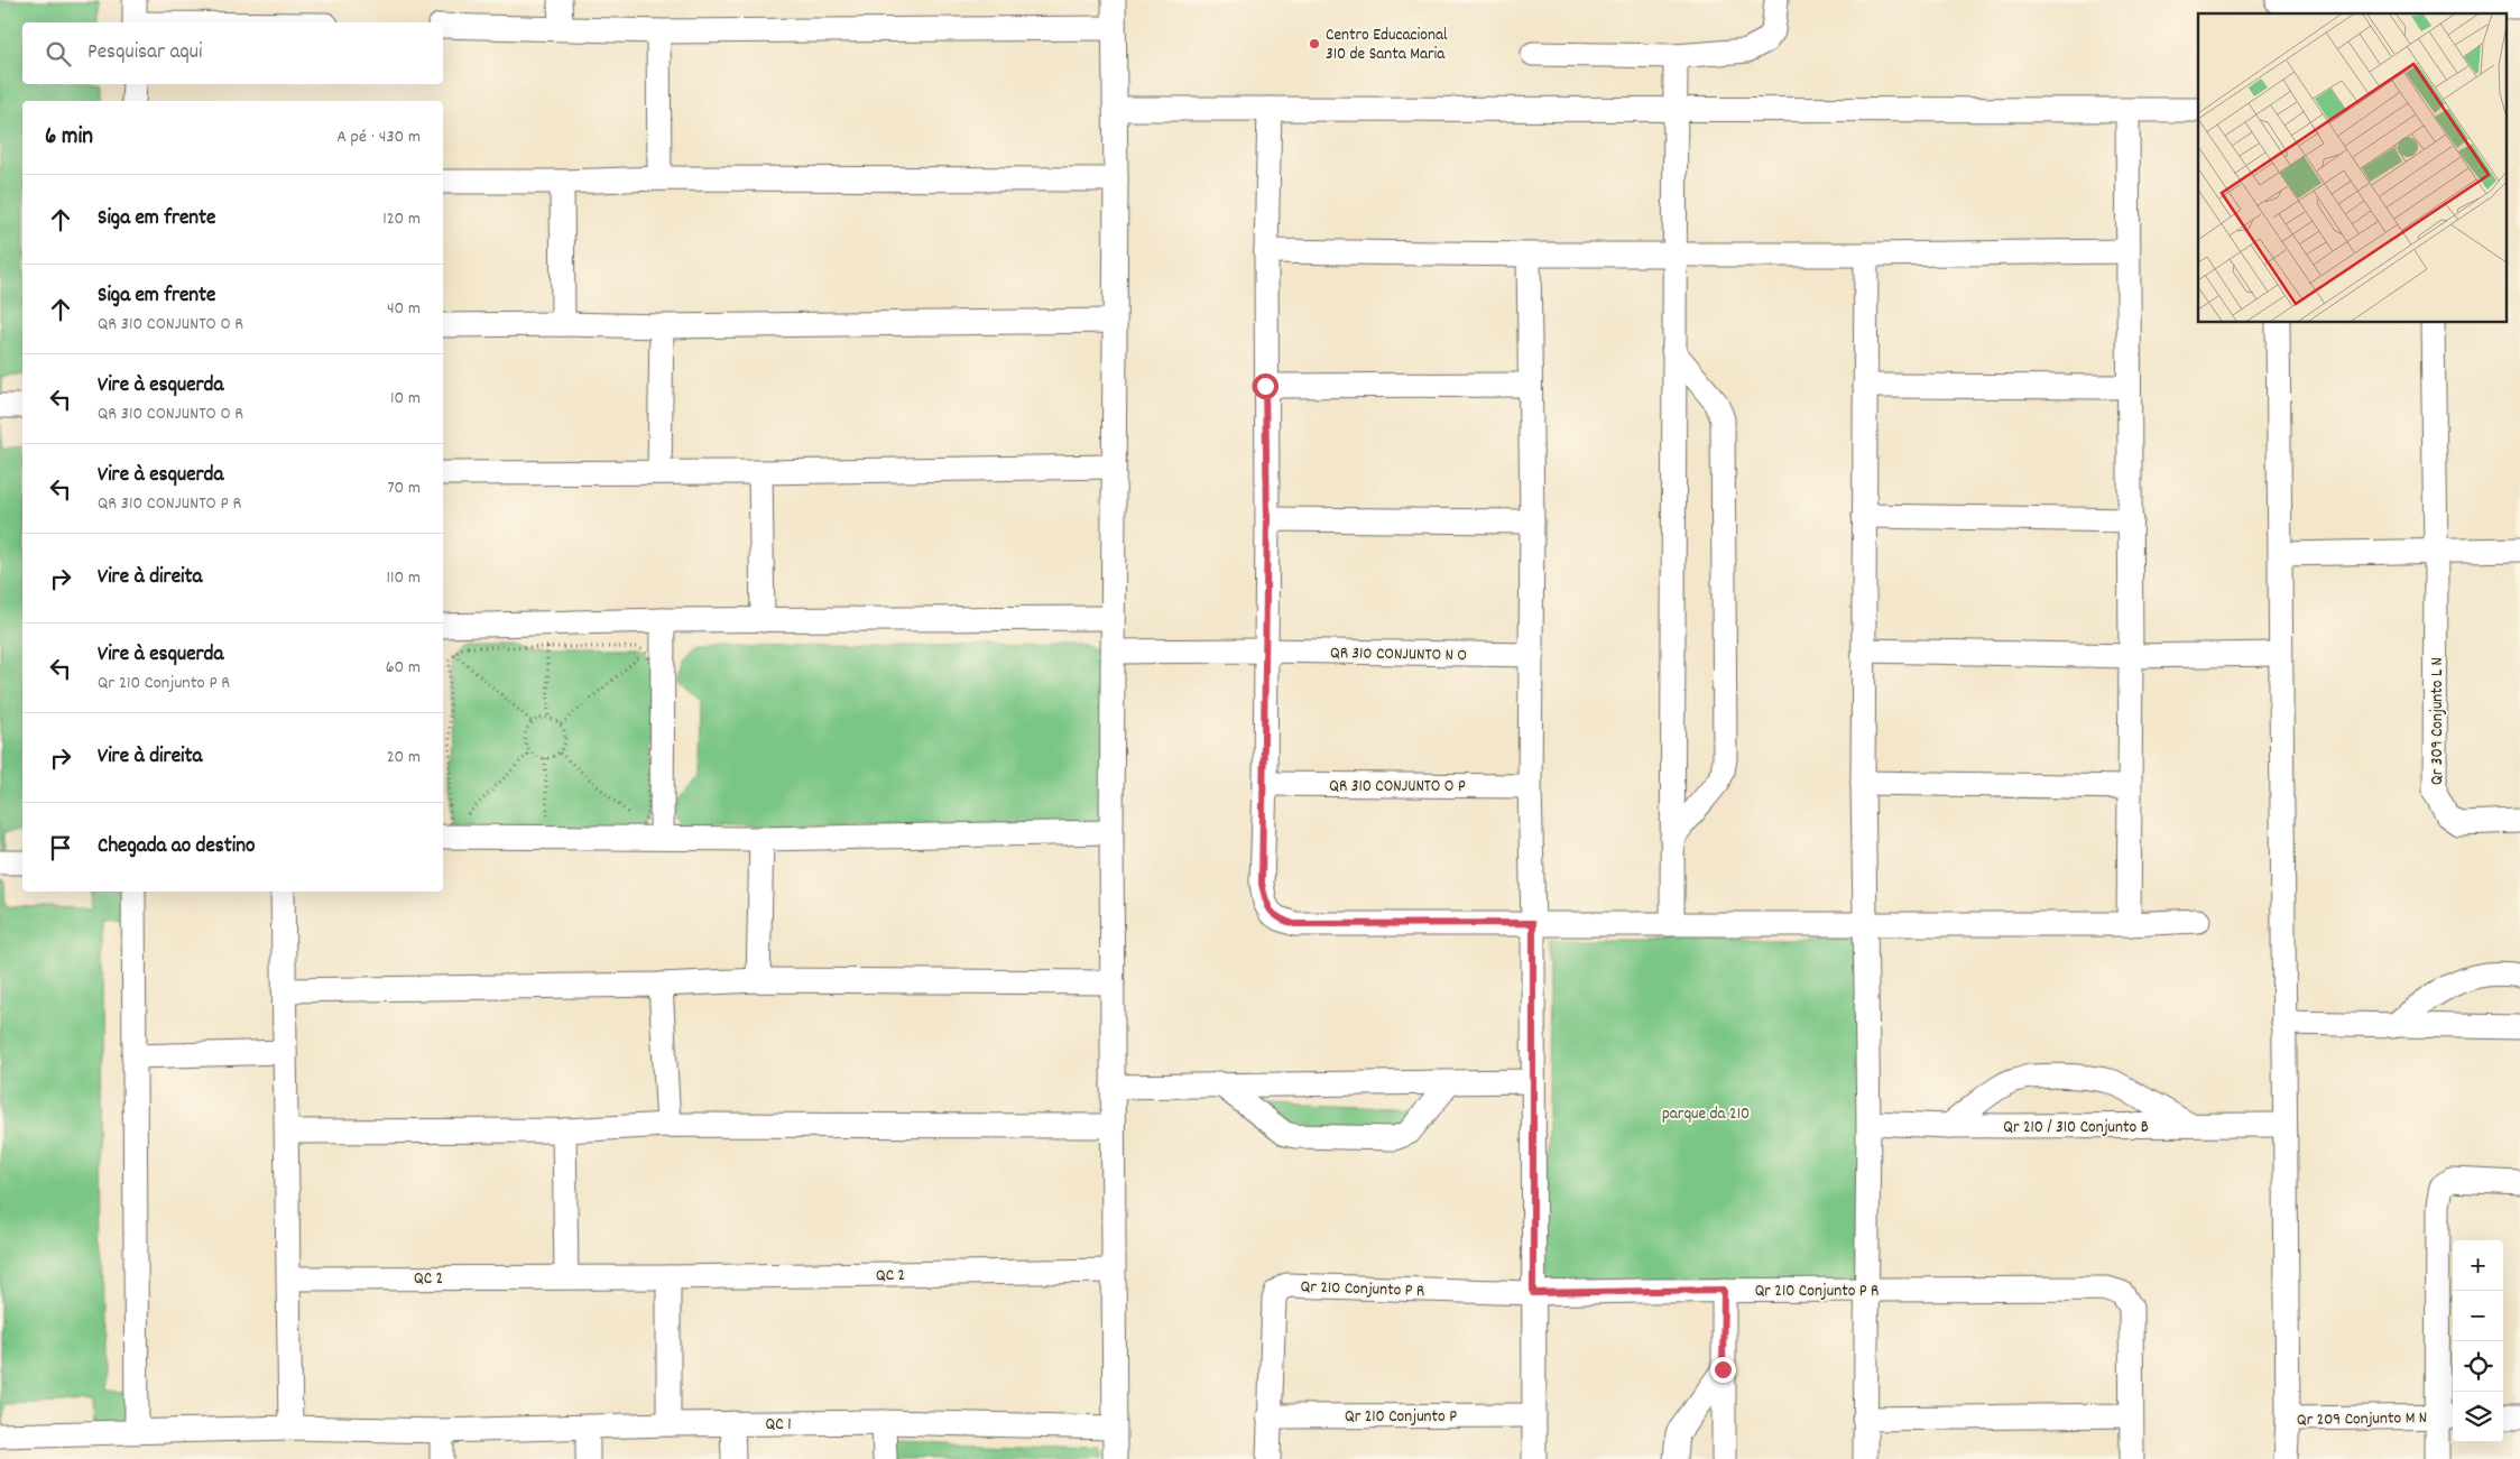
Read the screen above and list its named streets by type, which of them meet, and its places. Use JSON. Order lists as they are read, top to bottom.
{
  "streets": {
    "street": [
      "QR 310 CONJUNTO N O",
      "Qr 309 Conjunto L N",
      "QR 310 CONJUNTO O P",
      "Qr 210 / 310 Conjunto B",
      "QC 2",
      "Qr 210 Conjunto P R",
      "Qr 210 Conjunto P",
      "Qr 209 Conjunto M N",
      "QC 1"
    ]
  },
  "crossings": [
    ["Qr 210 Conjunto P R", "Qr 210 Conjunto P"]
  ],
  "parks": ["parque da 210"],
  "places": ["Centro Educacional 310 de Santa Maria"],
  "page": {
    "search": "Pesquisar aqui",
    "heading": ["6 min", "A pé · 430 m"],
    "list": [
      ["Siga em frente", "120 m"],
      ["Siga em frente", "QR 310 CONJUNTO O R", "40 m"],
      ["Vire à esquerda", "QR 310 CONJUNTO O R", "10 m"],
      ["Vire à esquerda", "QR 310 CONJUNTO P R", "70 m"],
      ["Vire à direita", "110 m"],
      ["Vire à esquerda", "Qr 210 Conjunto P R", "60 m"],
      ["Vire à direita", "20 m"],
      "Chegada ao destino"
    ],
    "map_buttons": ["+", "−"]
  }
}
